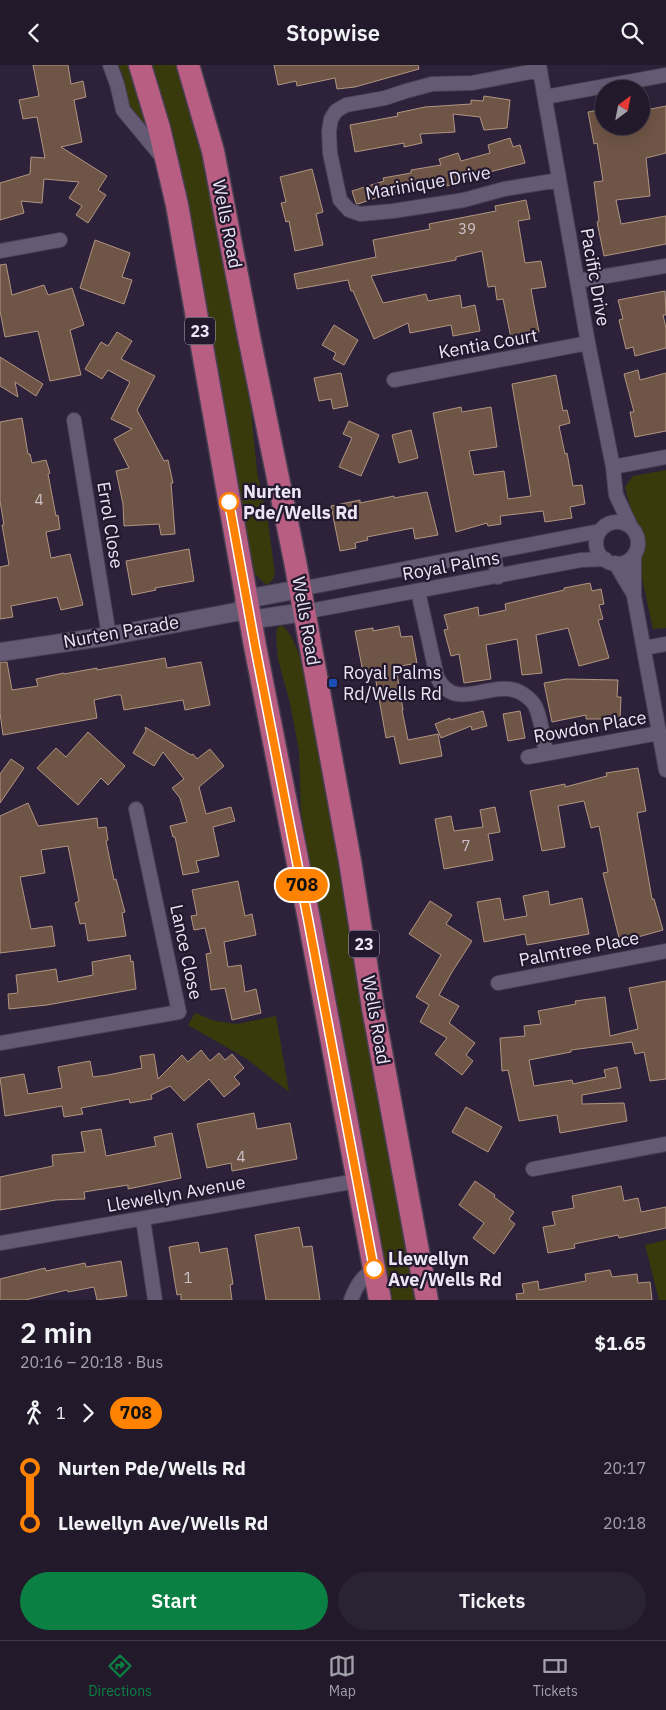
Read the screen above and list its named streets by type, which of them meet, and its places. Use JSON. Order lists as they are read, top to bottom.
{
  "streets": {
    "main road": ["Wells Road", "23"],
    "street": [
      "Marinique Drive",
      "Pacific Drive",
      "Kentia Court",
      "Errol Close",
      "Royal Palms",
      "Nurten Parade",
      "Rowdon Place",
      "Palmtree Place",
      "Lance Close",
      "Llewellyn Avenue"
    ]
  },
  "crossings": [
    ["Marinique Drive", "Pacific Drive"],
    ["Wells Road", "Royal Palms"],
    ["Wells Road", "Nurten Parade"],
    ["Pacific Drive", "Kentia Court"],
    ["Pacific Drive", "Royal Palms"],
    ["23", "Nurten Parade"],
    ["23", "Llewellyn Avenue"],
    ["Errol Close", "Nurten Parade"],
    ["Royal Palms", "Nurten Parade"]
  ],
  "places": {
    "other": ["Nurten Pde/Wells Rd", "Llewellyn Ave/Wells Rd"],
    "transit": ["Royal Palms Rd/Wells Rd"]
  },
  "lines": ["bus line 708"],
  "house_numbers": [
    "39",
    "4",
    "7",
    "4",
    "1"
  ],
  "north": "top right",
  "page": {
    "header": "Stopwise",
    "on_map": "708",
    "heading": ["2 min", "20:16 – 20:18 · Bus", "$1.65"],
    "legs": ["1", "708"],
    "list": [
      {
        "name": "Nurten Pde/Wells Rd",
        "value": "20:17"
      },
      {
        "name": "Llewellyn Ave/Wells Rd",
        "value": "20:18"
      }
    ],
    "buttons": ["Start", "Tickets"],
    "tabs": ["Directions", "Map", "Tickets"]
  }
}
